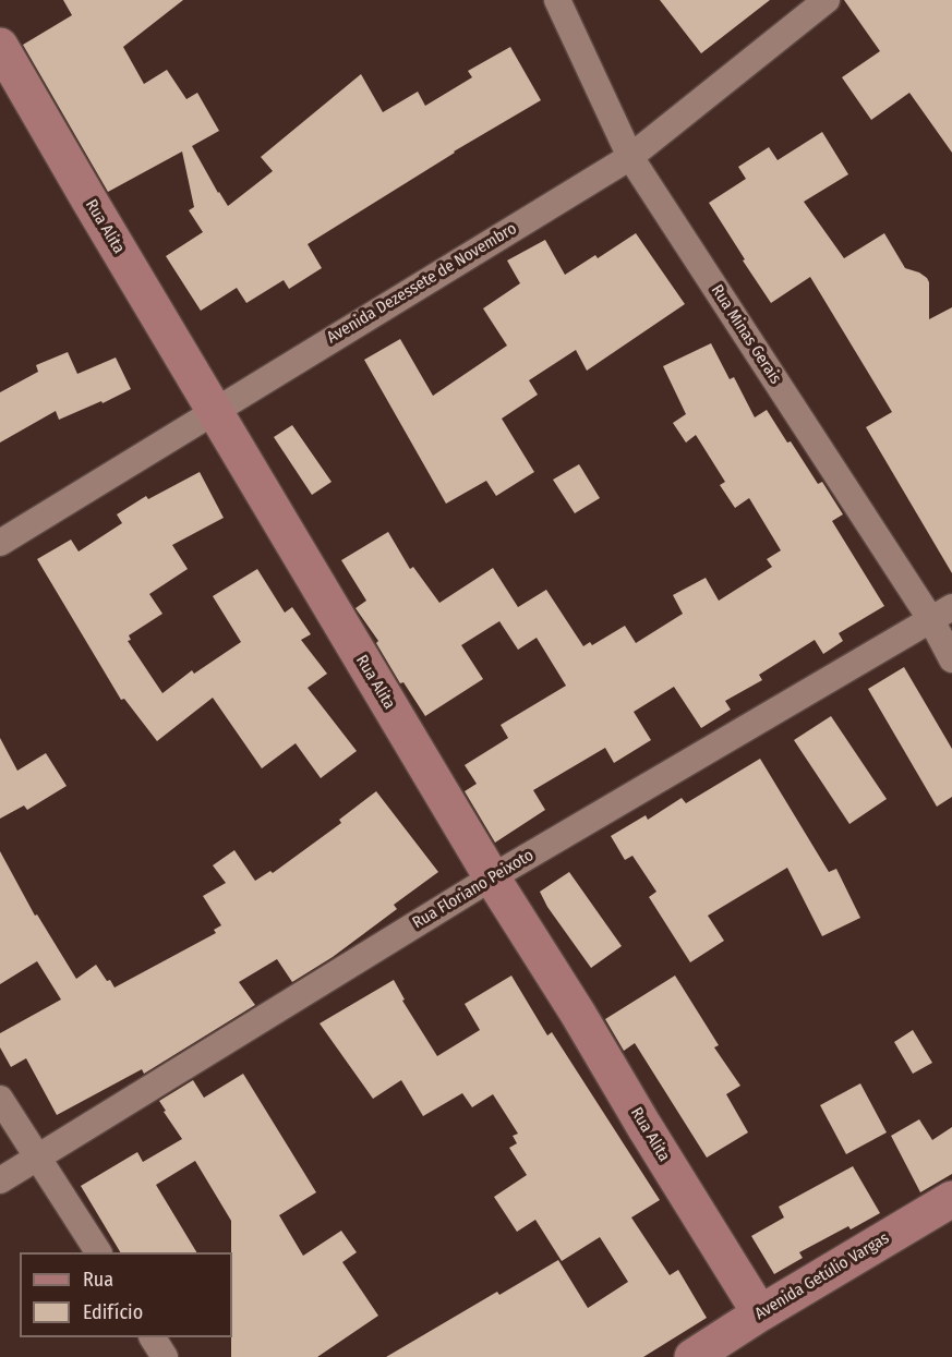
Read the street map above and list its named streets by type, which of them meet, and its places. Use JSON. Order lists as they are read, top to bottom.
{
  "streets": {
    "street": [
      "Rua Alita",
      "Avenida Dezessete de Novembro",
      "Rua Minas Gerais",
      "Rua Floriano Peixoto",
      "Avenida Getúlio Vargas"
    ]
  },
  "crossings": [
    ["Rua Alita", "Avenida Dezessete de Novembro"],
    ["Rua Alita", "Rua Floriano Peixoto"],
    ["Rua Alita", "Avenida Getúlio Vargas"],
    ["Avenida Dezessete de Novembro", "Rua Minas Gerais"],
    ["Rua Minas Gerais", "Rua Floriano Peixoto"]
  ],
  "legend": ["Rua", "Edifício"]
}
